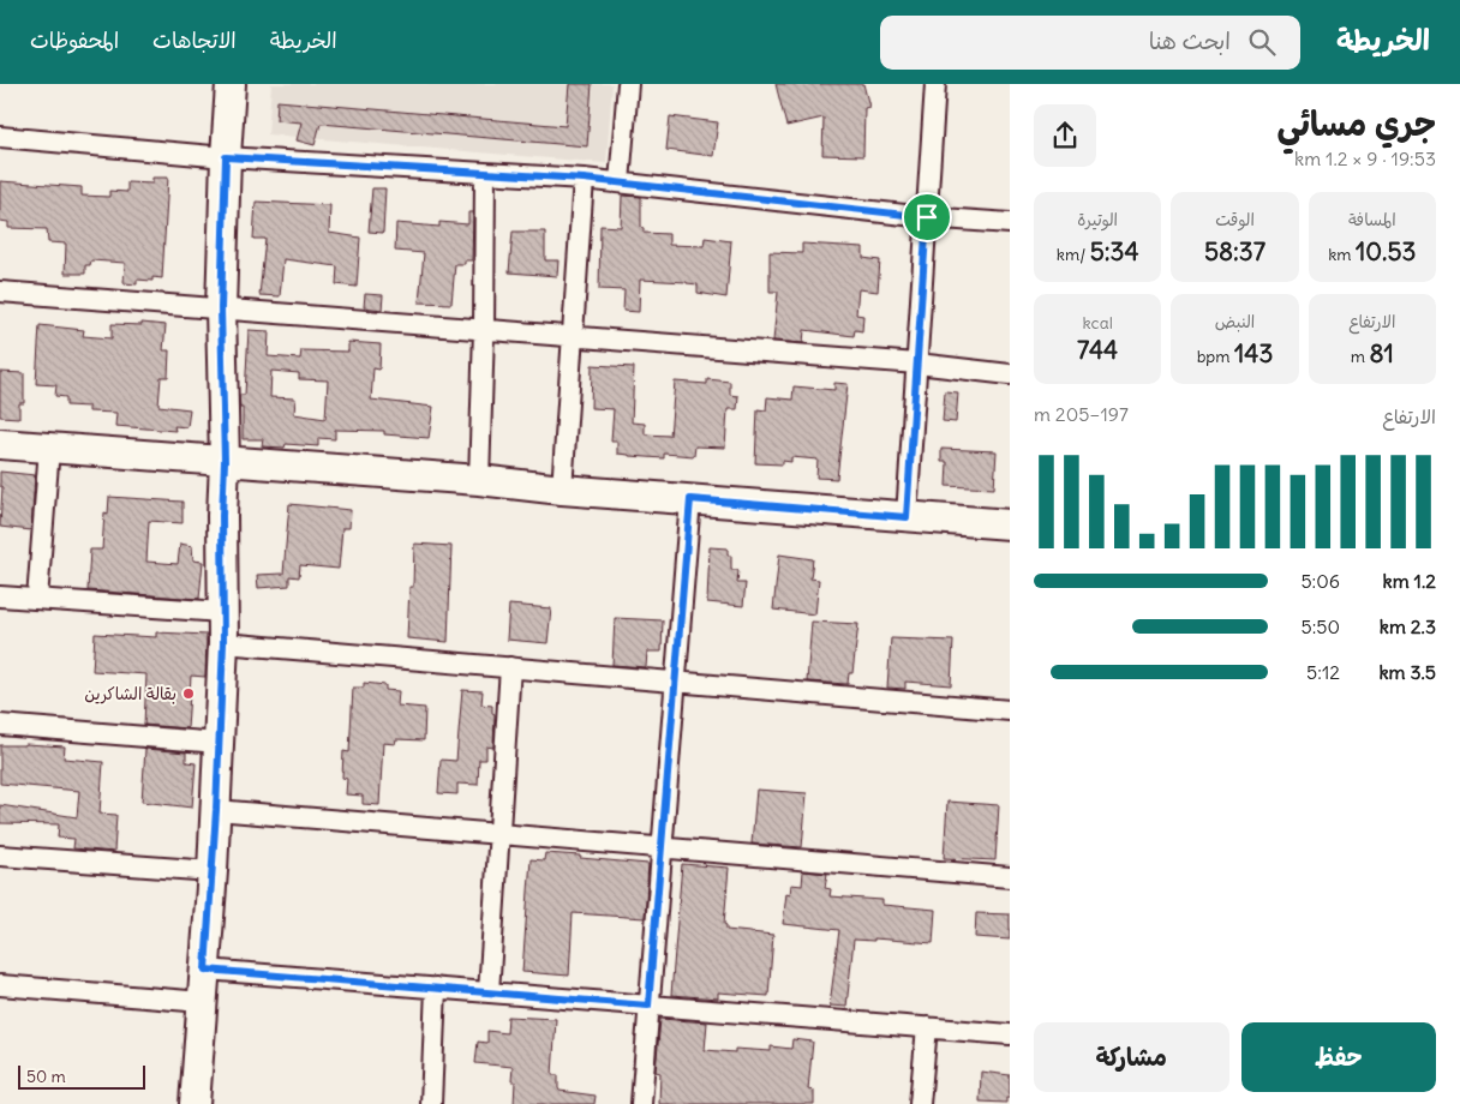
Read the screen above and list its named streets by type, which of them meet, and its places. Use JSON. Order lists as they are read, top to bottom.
{
  "places": ["بقالة الشاكرين"],
  "scale_bar": "50 m",
  "page": {
    "header": "الخريطة",
    "search": "ابحث هنا",
    "nav": ["الخريطة", "الاتجاهات", "المحفوظات"],
    "heading": ["جري مسائي", "19:53 · 9 × 1.2 km"],
    "stats": [
      ["المسافة", "10.53 km"],
      ["الوقت", "58:37"],
      ["الوتيرة", "5:34 /km"],
      ["الارتفاع", "81 m"],
      ["النبض", "143 bpm"],
      ["kcal", "744"]
    ],
    "chart": ["الارتفاع", "197–205 m"],
    "list": [
      {
        "name": "1.2 km",
        "note": "5:06"
      },
      {
        "name": "2.3 km",
        "note": "5:50"
      },
      {
        "name": "3.5 km",
        "note": "5:12"
      }
    ],
    "buttons": ["حفظ", "مشاركة"],
    "scale": "50 m"
  }
}
